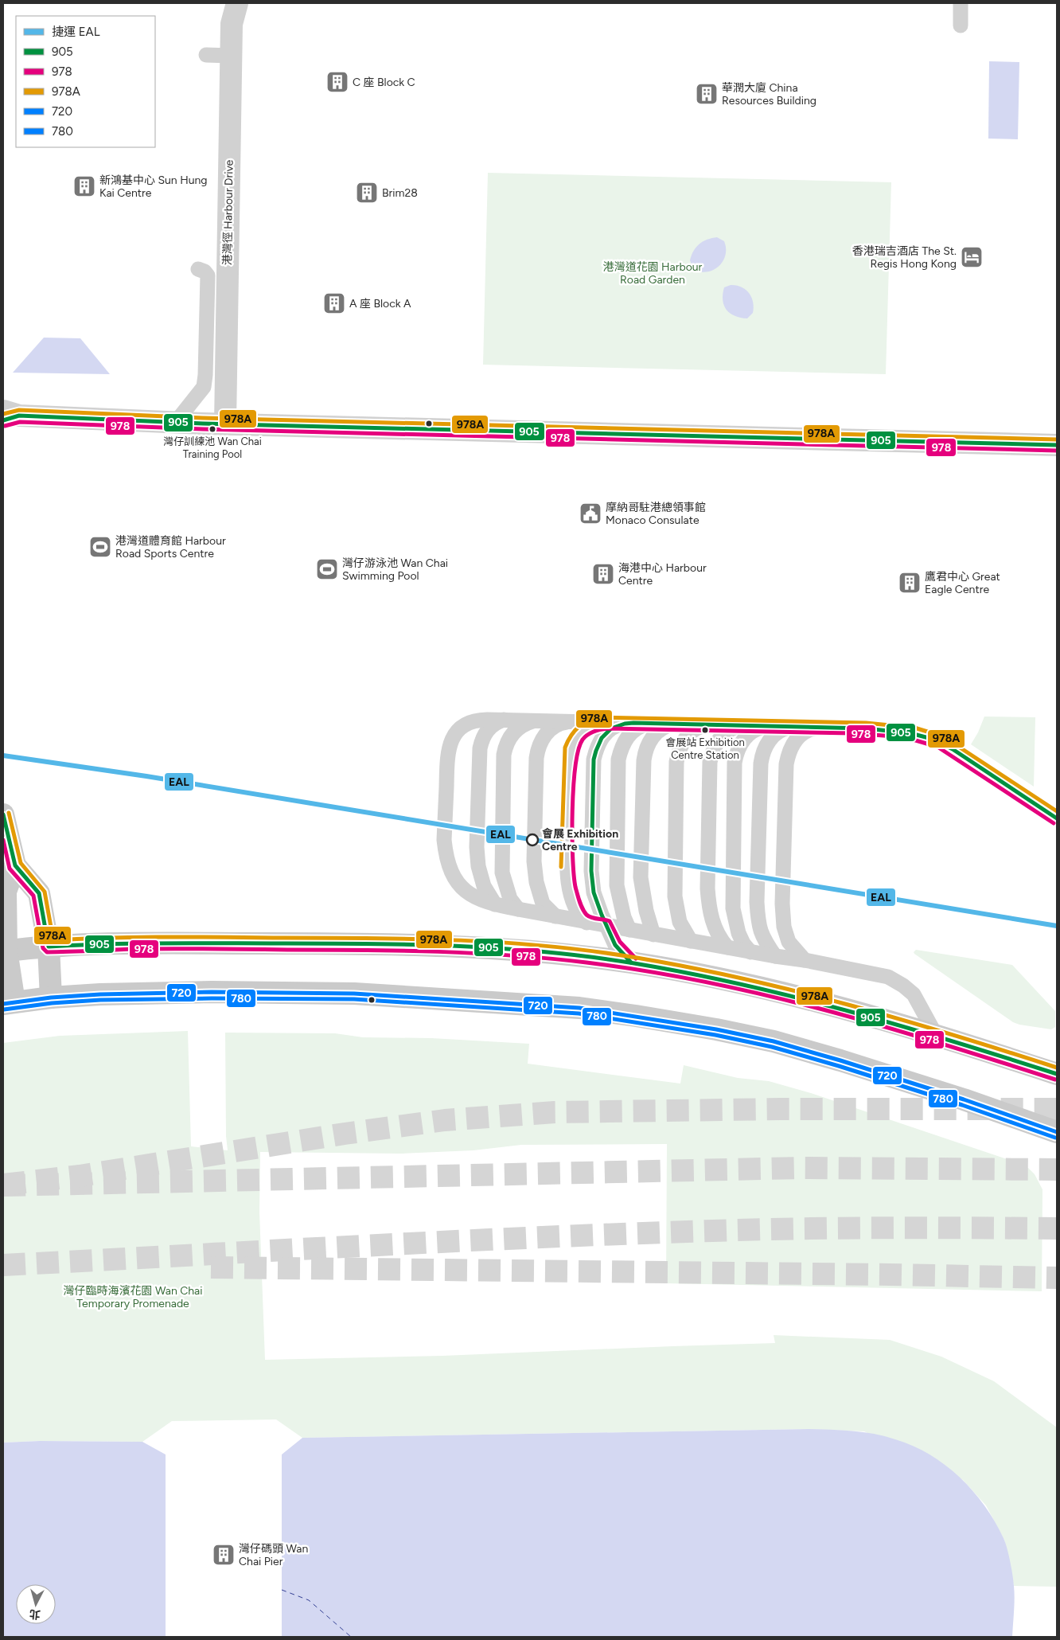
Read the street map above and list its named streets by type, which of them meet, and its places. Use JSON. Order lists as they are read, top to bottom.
{
  "streets": {
    "street": ["港灣徑 Harbour Drive"]
  },
  "parks": ["港灣道花園 Harbour Road Garden", "灣仔臨時海濱花園 Wan Chai Temporary Promenade"],
  "places": {
    "building": [
      "C 座 Block C",
      "華潤大廈 China Resources Building",
      "新鴻基中心 Sun Hung Kai Centre",
      "Brim28",
      "A 座 Block A",
      "海港中心 Harbour Centre",
      "鷹君中心 Great Eagle Centre",
      "灣仔碼頭 Wan Chai Pier"
    ],
    "hotel": ["香港瑞吉酒店 The St. Regis Hong Kong"],
    "other": ["灣仔訓練池 Wan Chai Training Pool", "會展站 Exhibition Centre Station", "會展 Exhibition Centre"],
    "public building": ["摩納哥駐港總領事館 Monaco Consulate"],
    "sports": ["港灣道體育館 Harbour Road Sports Centre", "灣仔游泳池 Wan Chai Swimming Pool"]
  },
  "lines": [
    "transit line 978A",
    "transit line 905",
    "transit line 978",
    "metro line EAL",
    "transit line 720",
    "transit line 780"
  ],
  "legend": [
    "捷運 EAL",
    "905",
    "978",
    "978A",
    "720",
    "780"
  ],
  "north": "bottom"
}
